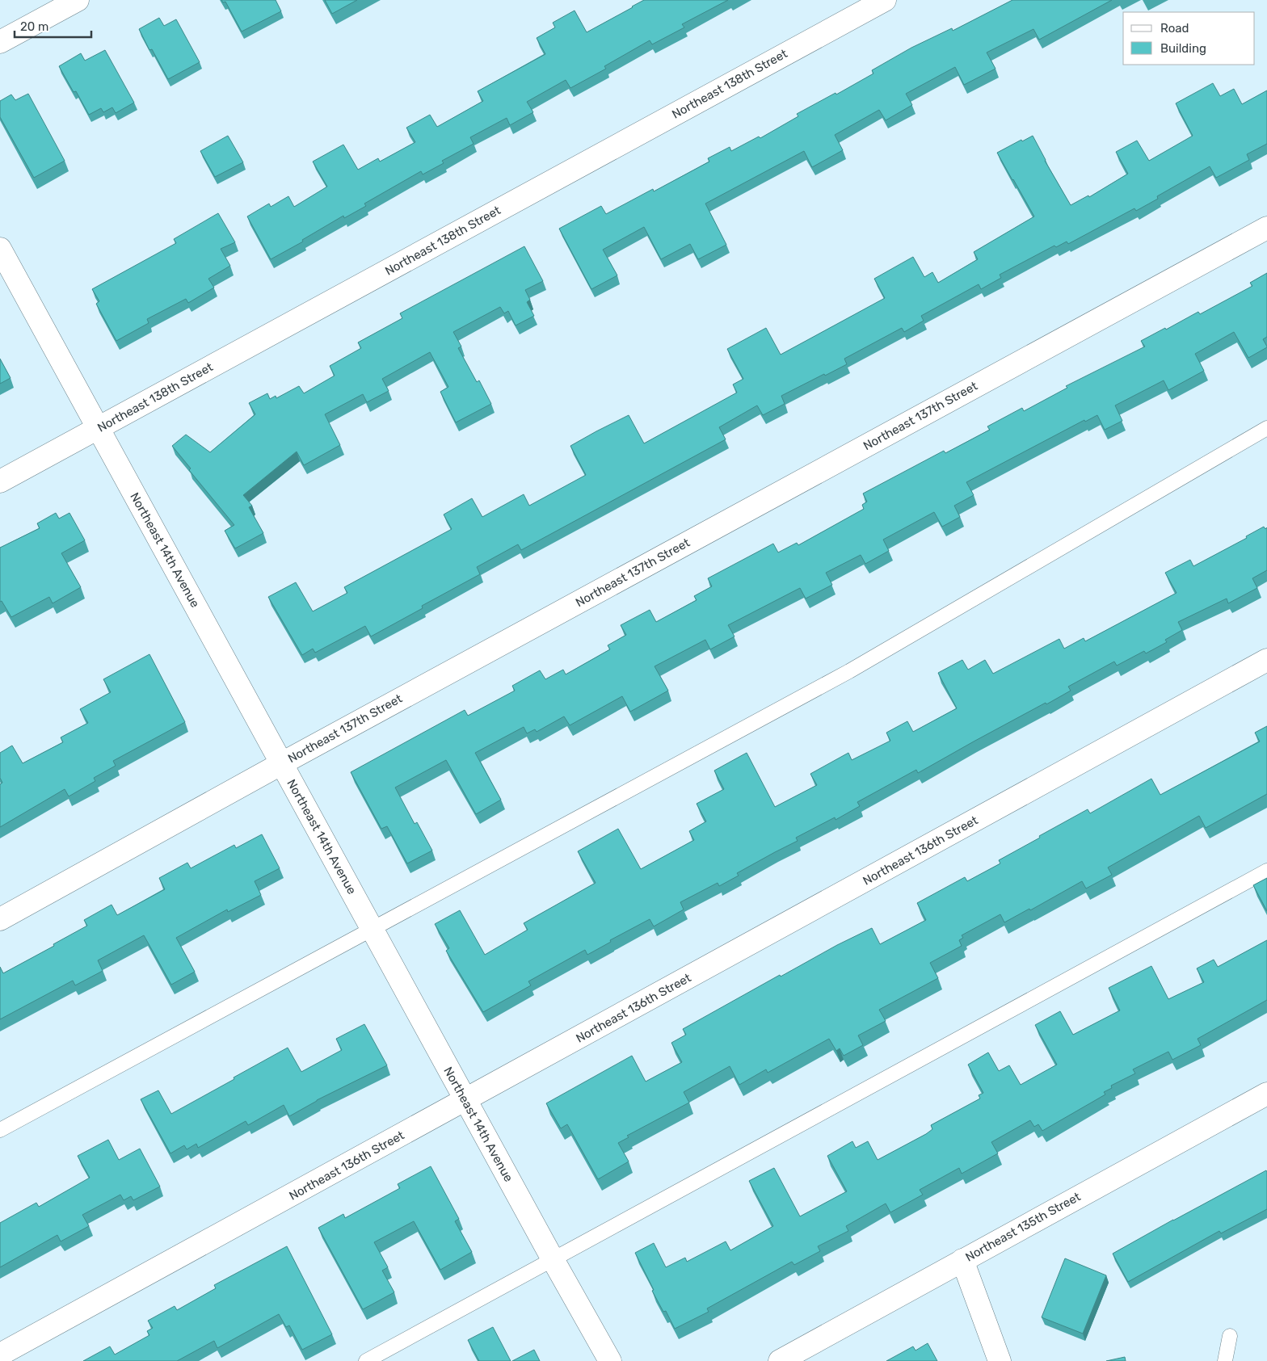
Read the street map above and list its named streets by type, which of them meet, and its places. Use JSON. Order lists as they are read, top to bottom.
{
  "streets": {
    "street": [
      "Northeast 138th Street",
      "Northeast 137th Street",
      "Northeast 14th Avenue",
      "Northeast 136th Street",
      "Northeast 135th Street"
    ]
  },
  "crossings": [
    ["Northeast 138th Street", "Northeast 14th Avenue"],
    ["Northeast 137th Street", "Northeast 14th Avenue"],
    ["Northeast 14th Avenue", "Northeast 136th Street"]
  ],
  "legend": ["Road", "Building"],
  "scale_bar": "20 m"
}
